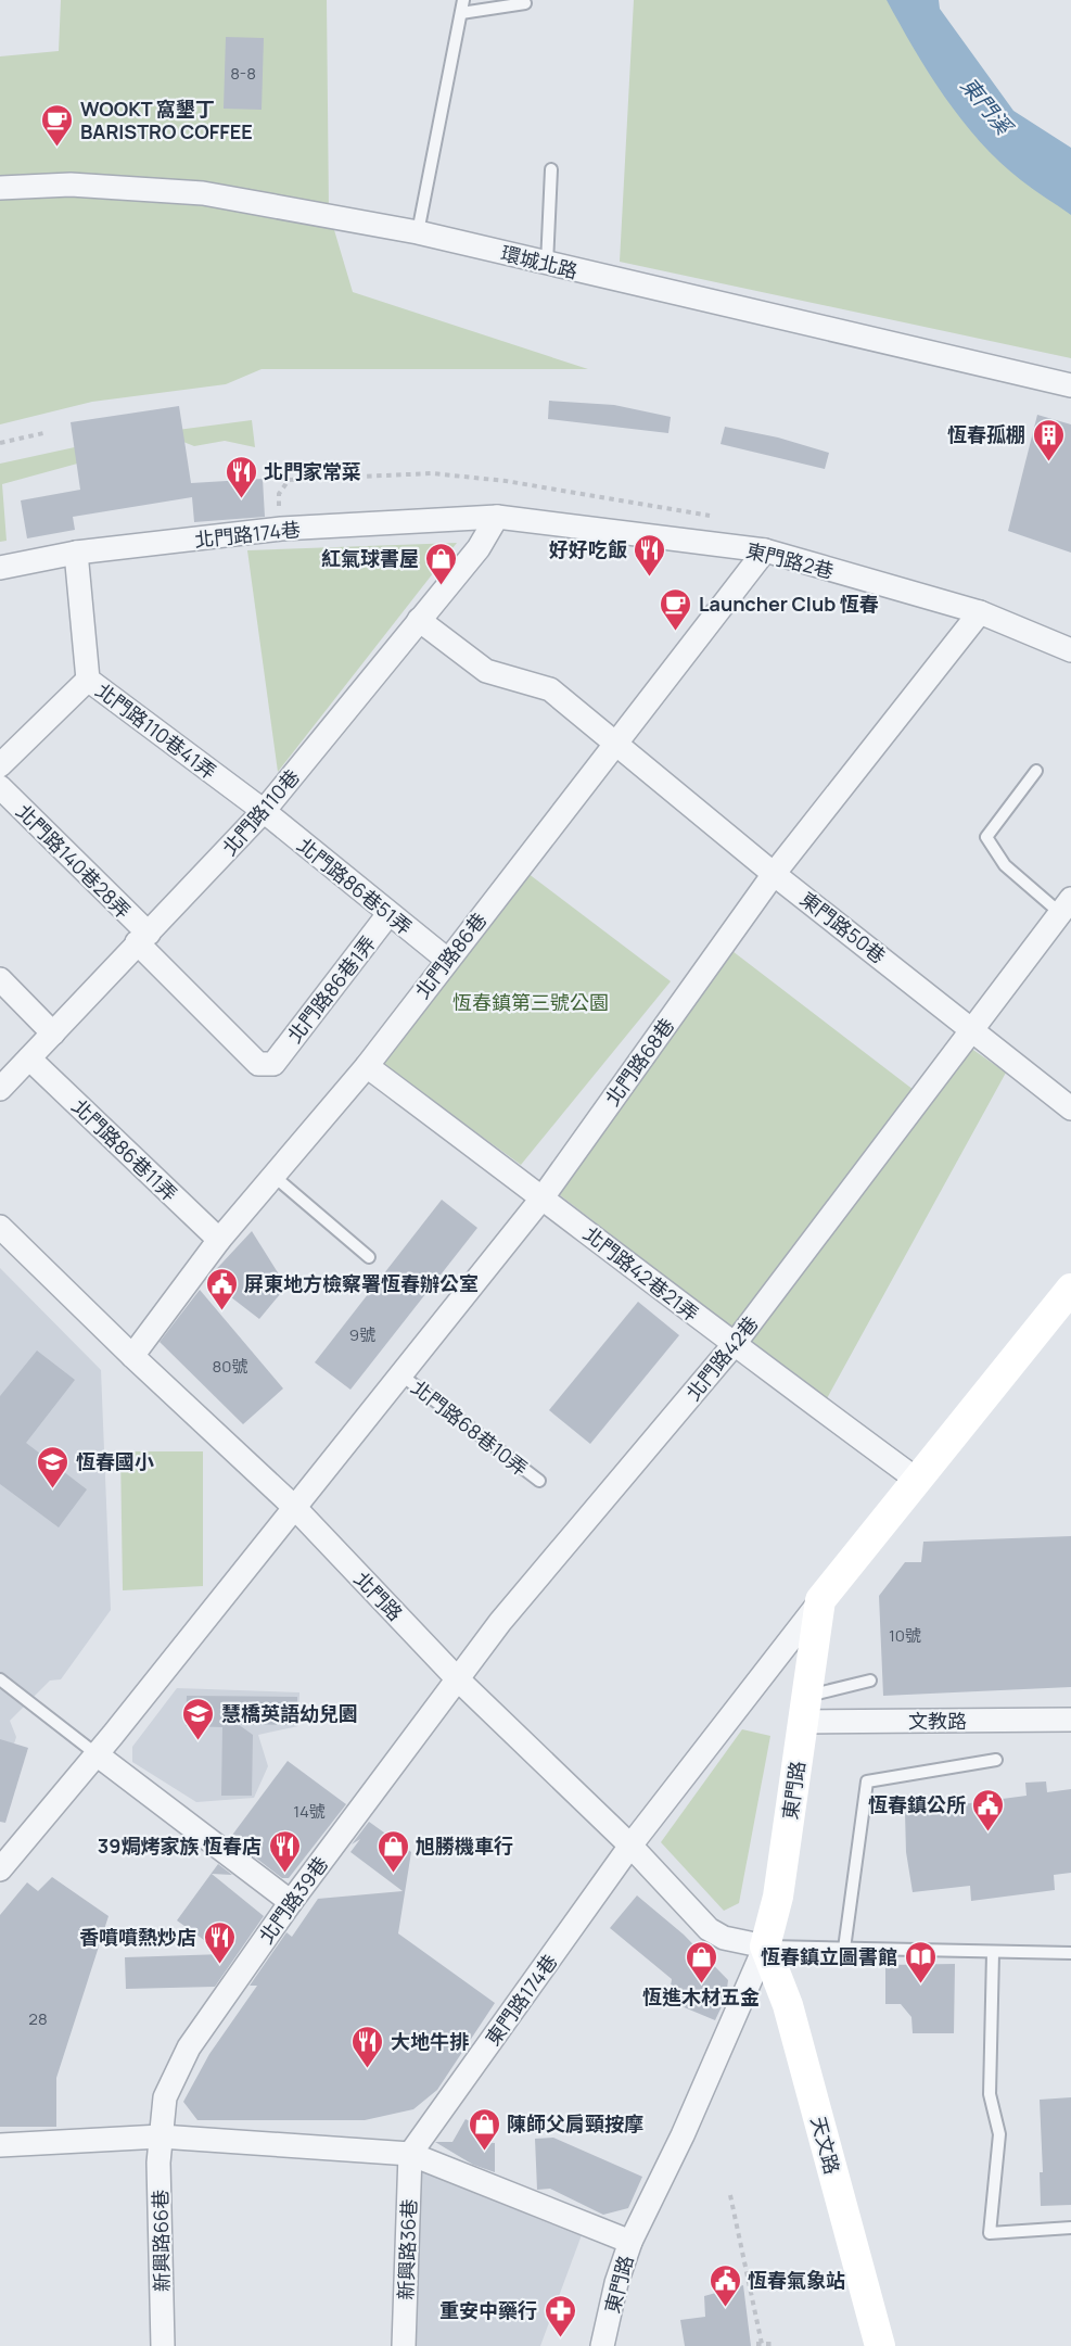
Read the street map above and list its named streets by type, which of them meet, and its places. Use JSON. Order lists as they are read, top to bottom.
{
  "streets": {
    "main road": ["東門路", "天文路"],
    "street": [
      "環城北路",
      "北門路174巷",
      "東門路2巷",
      "北門路110巷41弄",
      "北門路110巷",
      "北門路140巷28弄",
      "北門路86巷51弄",
      "東門路50巷",
      "北門路86巷",
      "北門路86巷1弄",
      "北門路68巷",
      "北門路86巷11弄",
      "北門路42巷21弄",
      "北門路42巷",
      "北門路",
      "文教路",
      "北門路39巷",
      "東門路174巷",
      "新興路66巷",
      "新興路36巷"
    ],
    "lane": ["北門路68巷10弄"]
  },
  "crossings": [
    ["北門路174巷", "東門路2巷"],
    ["北門路174巷", "北門路110巷41弄"],
    ["北門路174巷", "北門路110巷"],
    ["東門路2巷", "北門路110巷"],
    ["東門路2巷", "北門路86巷"],
    ["東門路2巷", "北門路68巷"],
    ["北門路110巷41弄", "北門路110巷"],
    ["北門路110巷41弄", "北門路86巷51弄"],
    ["北門路110巷", "北門路140巷28弄"],
    ["北門路110巷", "北門路86巷51弄"],
    ["北門路110巷", "東門路50巷"],
    ["北門路110巷", "北門路86巷11弄"],
    ["北門路140巷28弄", "北門路86巷1弄"],
    ["北門路86巷51弄", "北門路86巷"],
    ["北門路86巷51弄", "北門路86巷1弄"],
    ["東門路50巷", "北門路86巷"],
    ["東門路50巷", "北門路68巷"],
    ["東門路50巷", "北門路42巷"],
    ["北門路86巷", "北門路86巷11弄"],
    ["北門路86巷", "北門路42巷21弄"],
    ["北門路86巷", "北門路"],
    ["北門路68巷", "北門路42巷21弄"],
    ["北門路68巷", "北門路68巷10弄"],
    ["北門路68巷", "北門路"],
    ["北門路42巷21弄", "北門路42巷"],
    ["北門路42巷", "北門路"],
    ["北門路42巷", "北門路39巷"],
    ["北門路", "東門路"],
    ["北門路", "北門路39巷"],
    ["北門路", "東門路174巷"],
    ["北門路", "天文路"],
    ["文教路", "東門路"],
    ["東門路", "東門路174巷"],
    ["東門路", "天文路"],
    ["北門路39巷", "新興路66巷"],
    ["東門路174巷", "新興路36巷"]
  ],
  "water": ["東門溪"],
  "parks": ["恆春鎮第三號公園"],
  "places": {
    "cafe": ["WOOKT 窩墾丁 BARISTRO COFFEE", "Launcher Club 恆春"],
    "building": ["恆春孤棚"],
    "restaurant": [
      "北門家常菜",
      "好好吃飯",
      "39焗烤家族 恆春店",
      "香噴噴熱炒店",
      "大地牛排"
    ],
    "shop": [
      "紅氣球書屋",
      "旭勝機車行",
      "恆進木材五金",
      "陳師父肩頸按摩"
    ],
    "public building": ["屏東地方檢察署恆春辦公室", "恆春鎮公所", "恆春氣象站"],
    "school or university": ["恆春國小", "慧橋英語幼兒園"],
    "library": ["恆春鎮立圖書館"],
    "pharmacy": ["重安中藥行"]
  },
  "house_numbers": [
    "8-8",
    "9號",
    "80號",
    "10號",
    "14號",
    "28"
  ]
}
